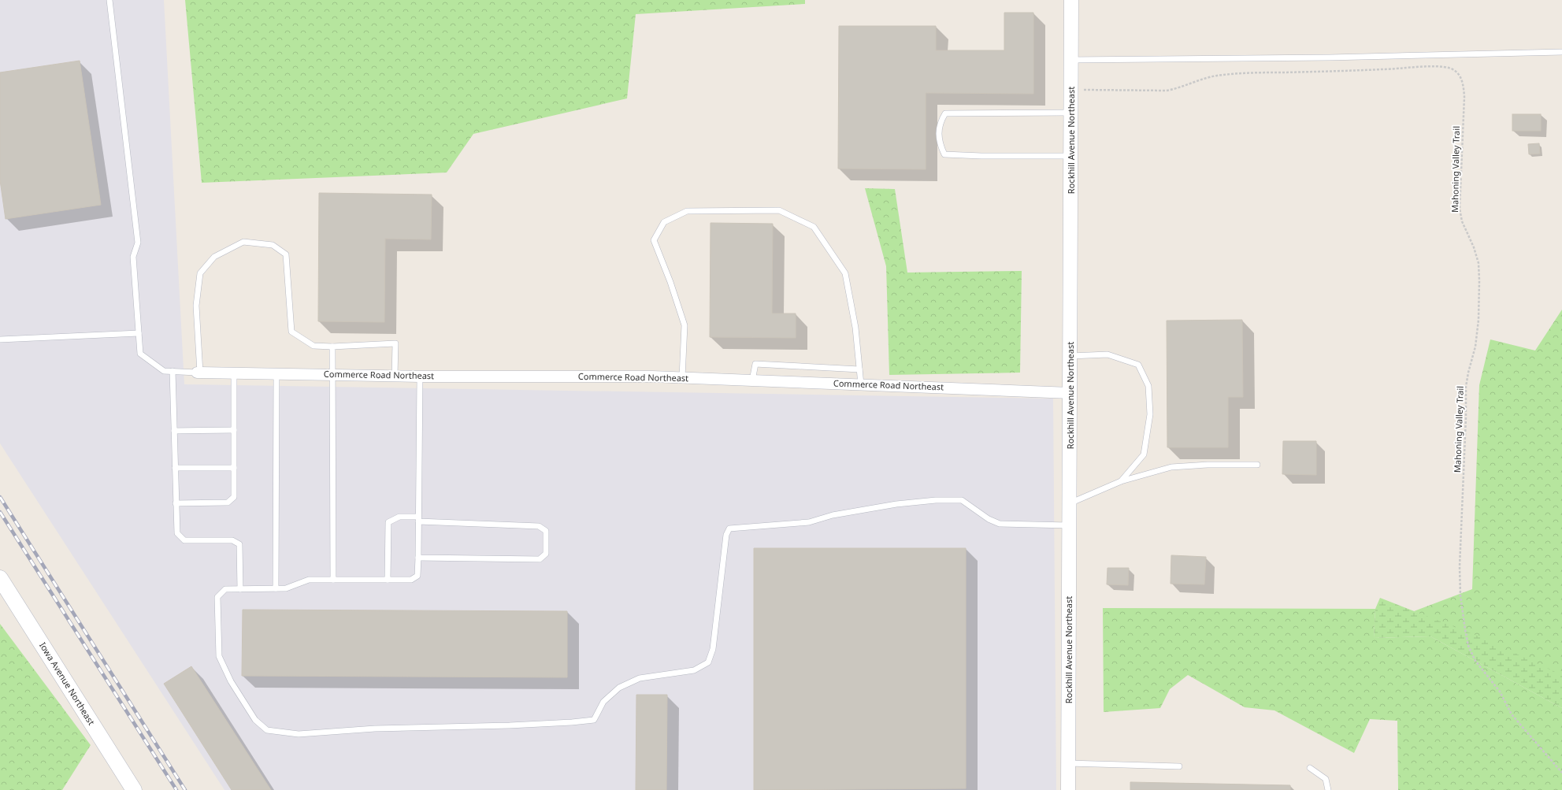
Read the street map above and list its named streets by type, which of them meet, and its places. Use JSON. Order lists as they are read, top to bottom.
{
  "streets": {
    "main road": ["Iowa Avenue Northeast"],
    "street": ["Rockhill Avenue Northeast", "Commerce Road Northeast"],
    "path": ["Mahoning Valley Trail"]
  },
  "crossings": [
    ["Rockhill Avenue Northeast", "Mahoning Valley Trail"],
    ["Rockhill Avenue Northeast", "Commerce Road Northeast"]
  ]
}
